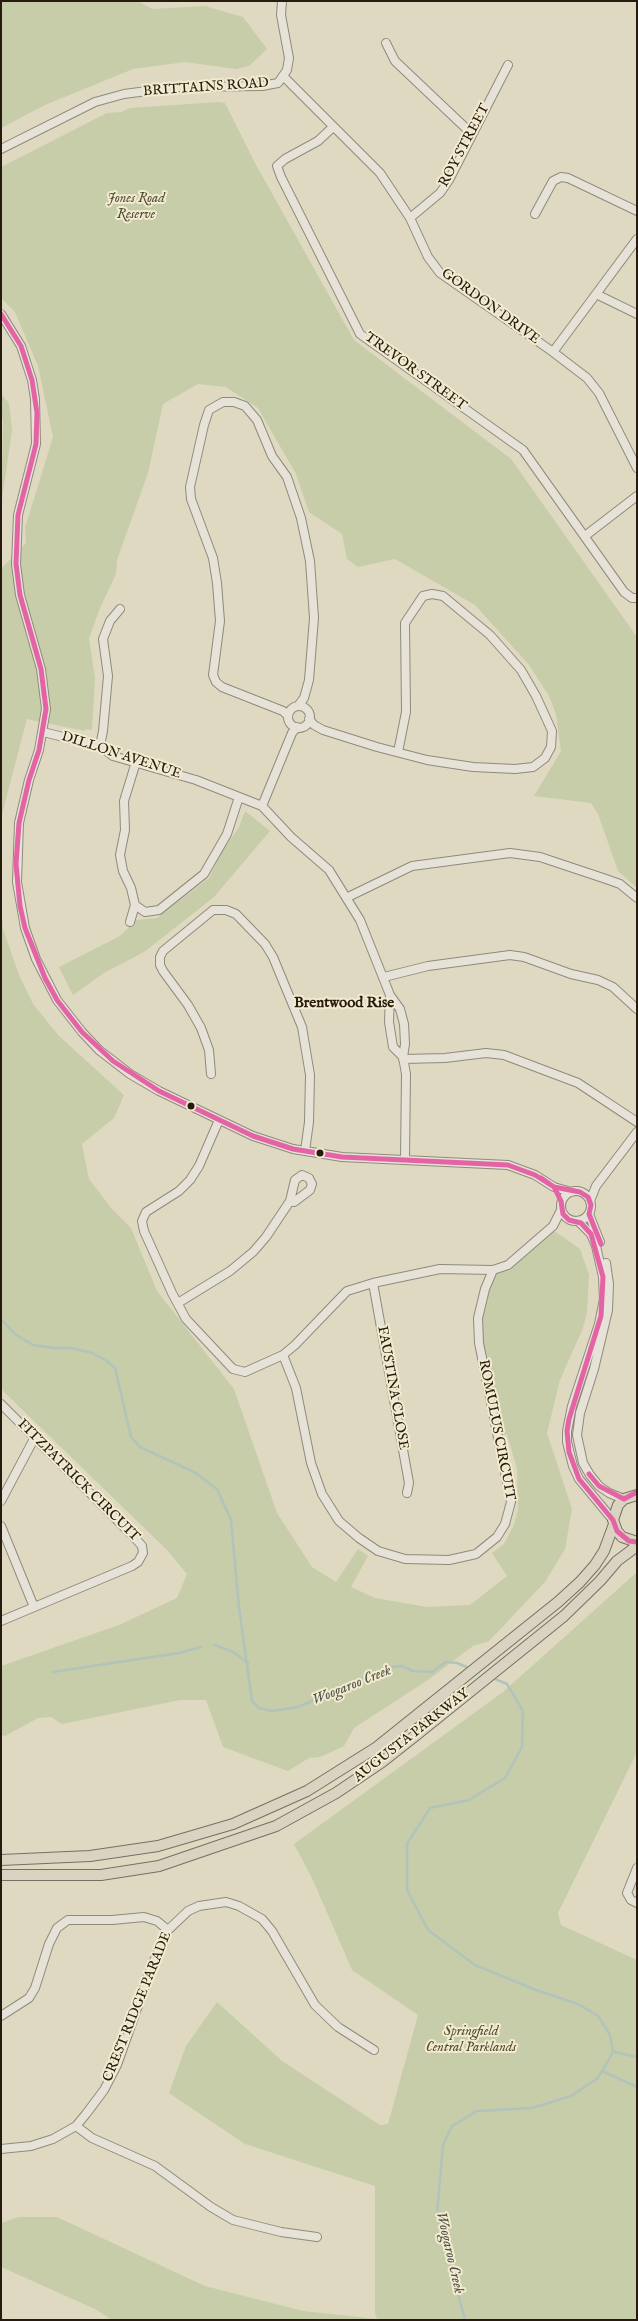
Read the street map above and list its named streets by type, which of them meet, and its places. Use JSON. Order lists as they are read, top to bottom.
{
  "streets": {
    "main road": ["AUGUSTA PARKWAY"],
    "street": [
      "BRITTAINS ROAD",
      "ROY STREET",
      "GORDON DRIVE",
      "TREVOR STREET",
      "DILLON AVENUE",
      "FAUSTINA CLOSE",
      "ROMULUS CIRCUIT",
      "FITZPATRICK CIRCUIT",
      "CREST RIDGE PARADE"
    ]
  },
  "crossings": [
    ["BRITTAINS ROAD", "GORDON DRIVE"],
    ["ROY STREET", "GORDON DRIVE"],
    ["GORDON DRIVE", "TREVOR STREET"]
  ],
  "districts": ["Brentwood Rise"],
  "water": ["Woogaroo Creek"],
  "parks": ["Jones Road Reserve", "Springfield Central Parklands"]
}
